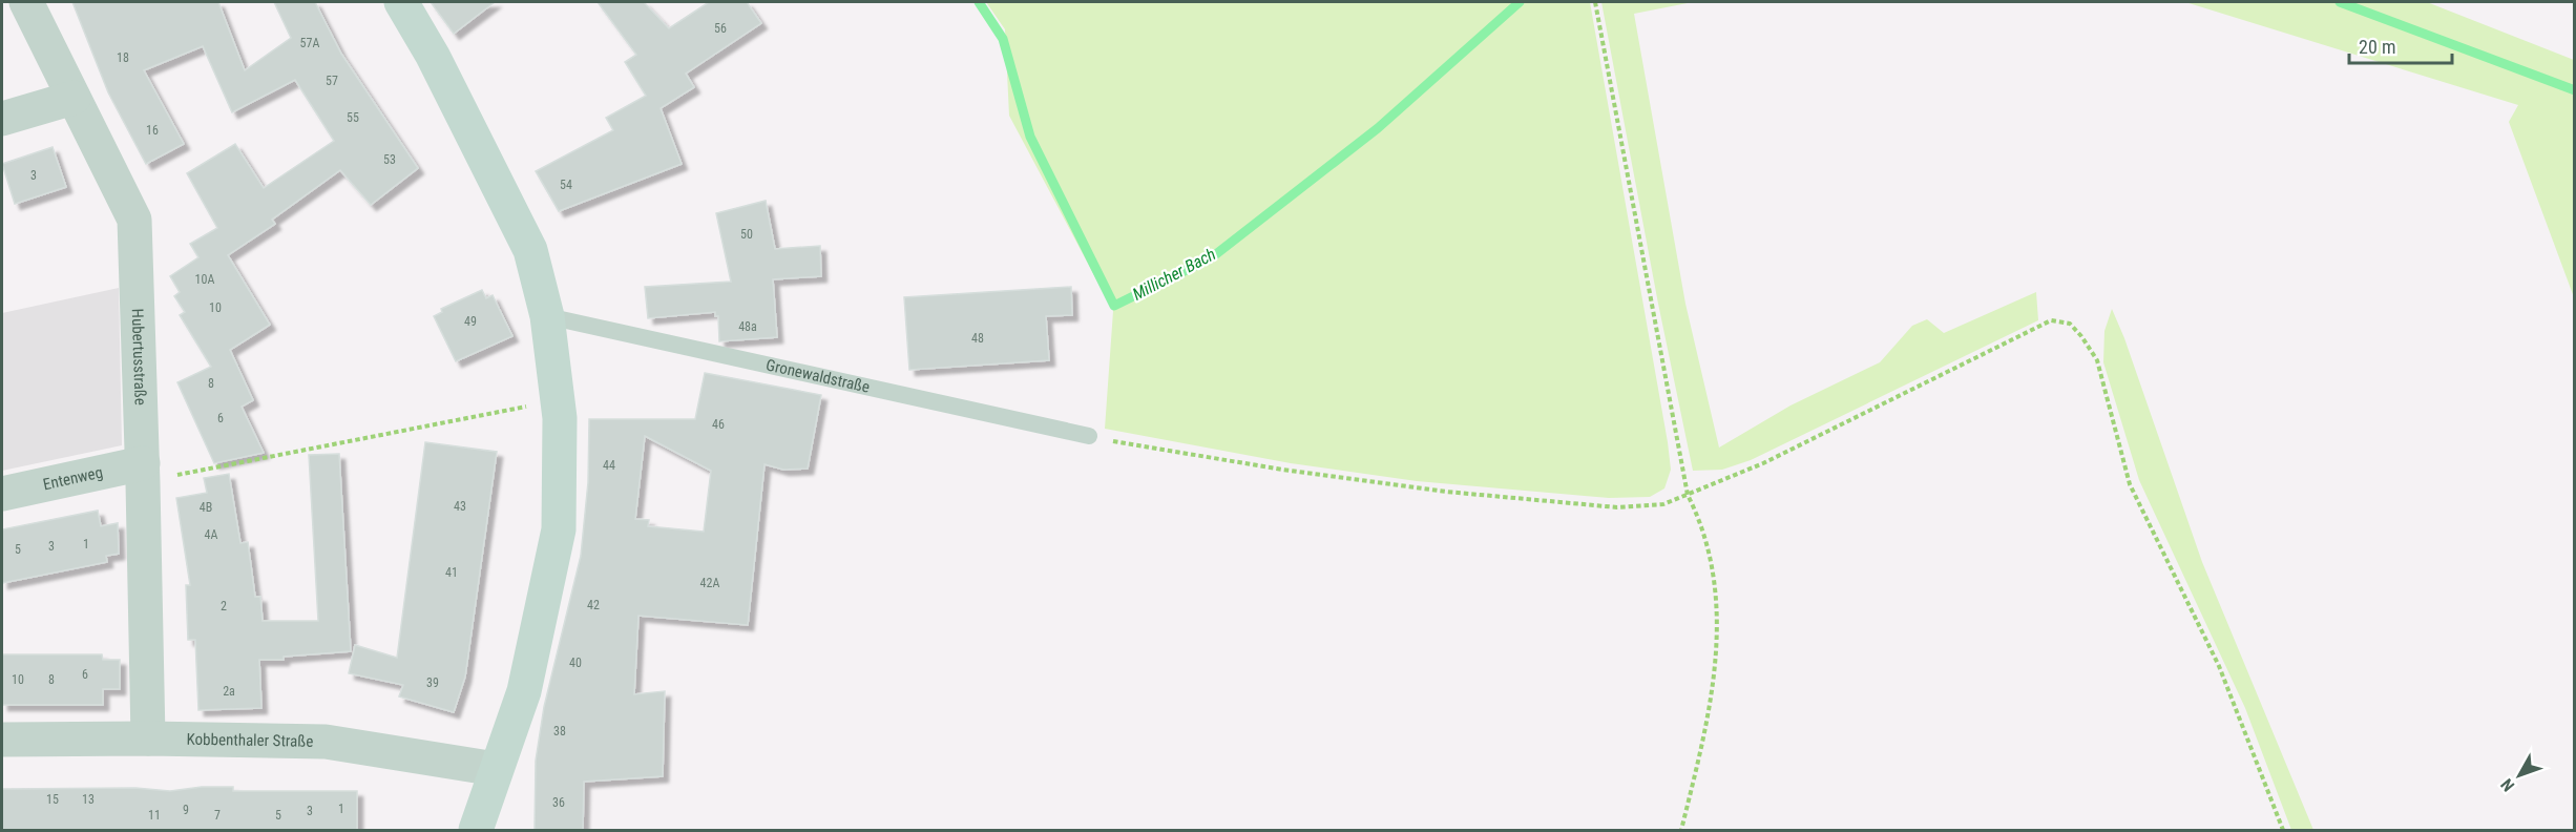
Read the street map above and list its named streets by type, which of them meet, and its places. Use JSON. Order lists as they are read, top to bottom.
{
  "streets": {
    "street": ["Hubertusstraße", "Entenweg", "Kobbenthaler Straße"],
    "lane": ["Gronewaldstraße"]
  },
  "crossings": [
    ["Hubertusstraße", "Entenweg"],
    ["Hubertusstraße", "Kobbenthaler Straße"]
  ],
  "water": ["Millicher Bach"],
  "house_numbers": [
    "56",
    "57A",
    "18",
    "57",
    "55",
    "16",
    "53",
    "3",
    "54",
    "50",
    "10A",
    "10",
    "49",
    "48a",
    "48",
    "8",
    "6",
    "46",
    "44",
    "43",
    "4B",
    "4A",
    "1",
    "3",
    "5",
    "41",
    "42A",
    "42",
    "2",
    "40",
    "6",
    "10",
    "8",
    "39",
    "2a",
    "38",
    "15",
    "13",
    "36",
    "1",
    "9",
    "3",
    "11",
    "7",
    "5"
  ],
  "scale_bar": "20 m",
  "north": "bottom left"
}
